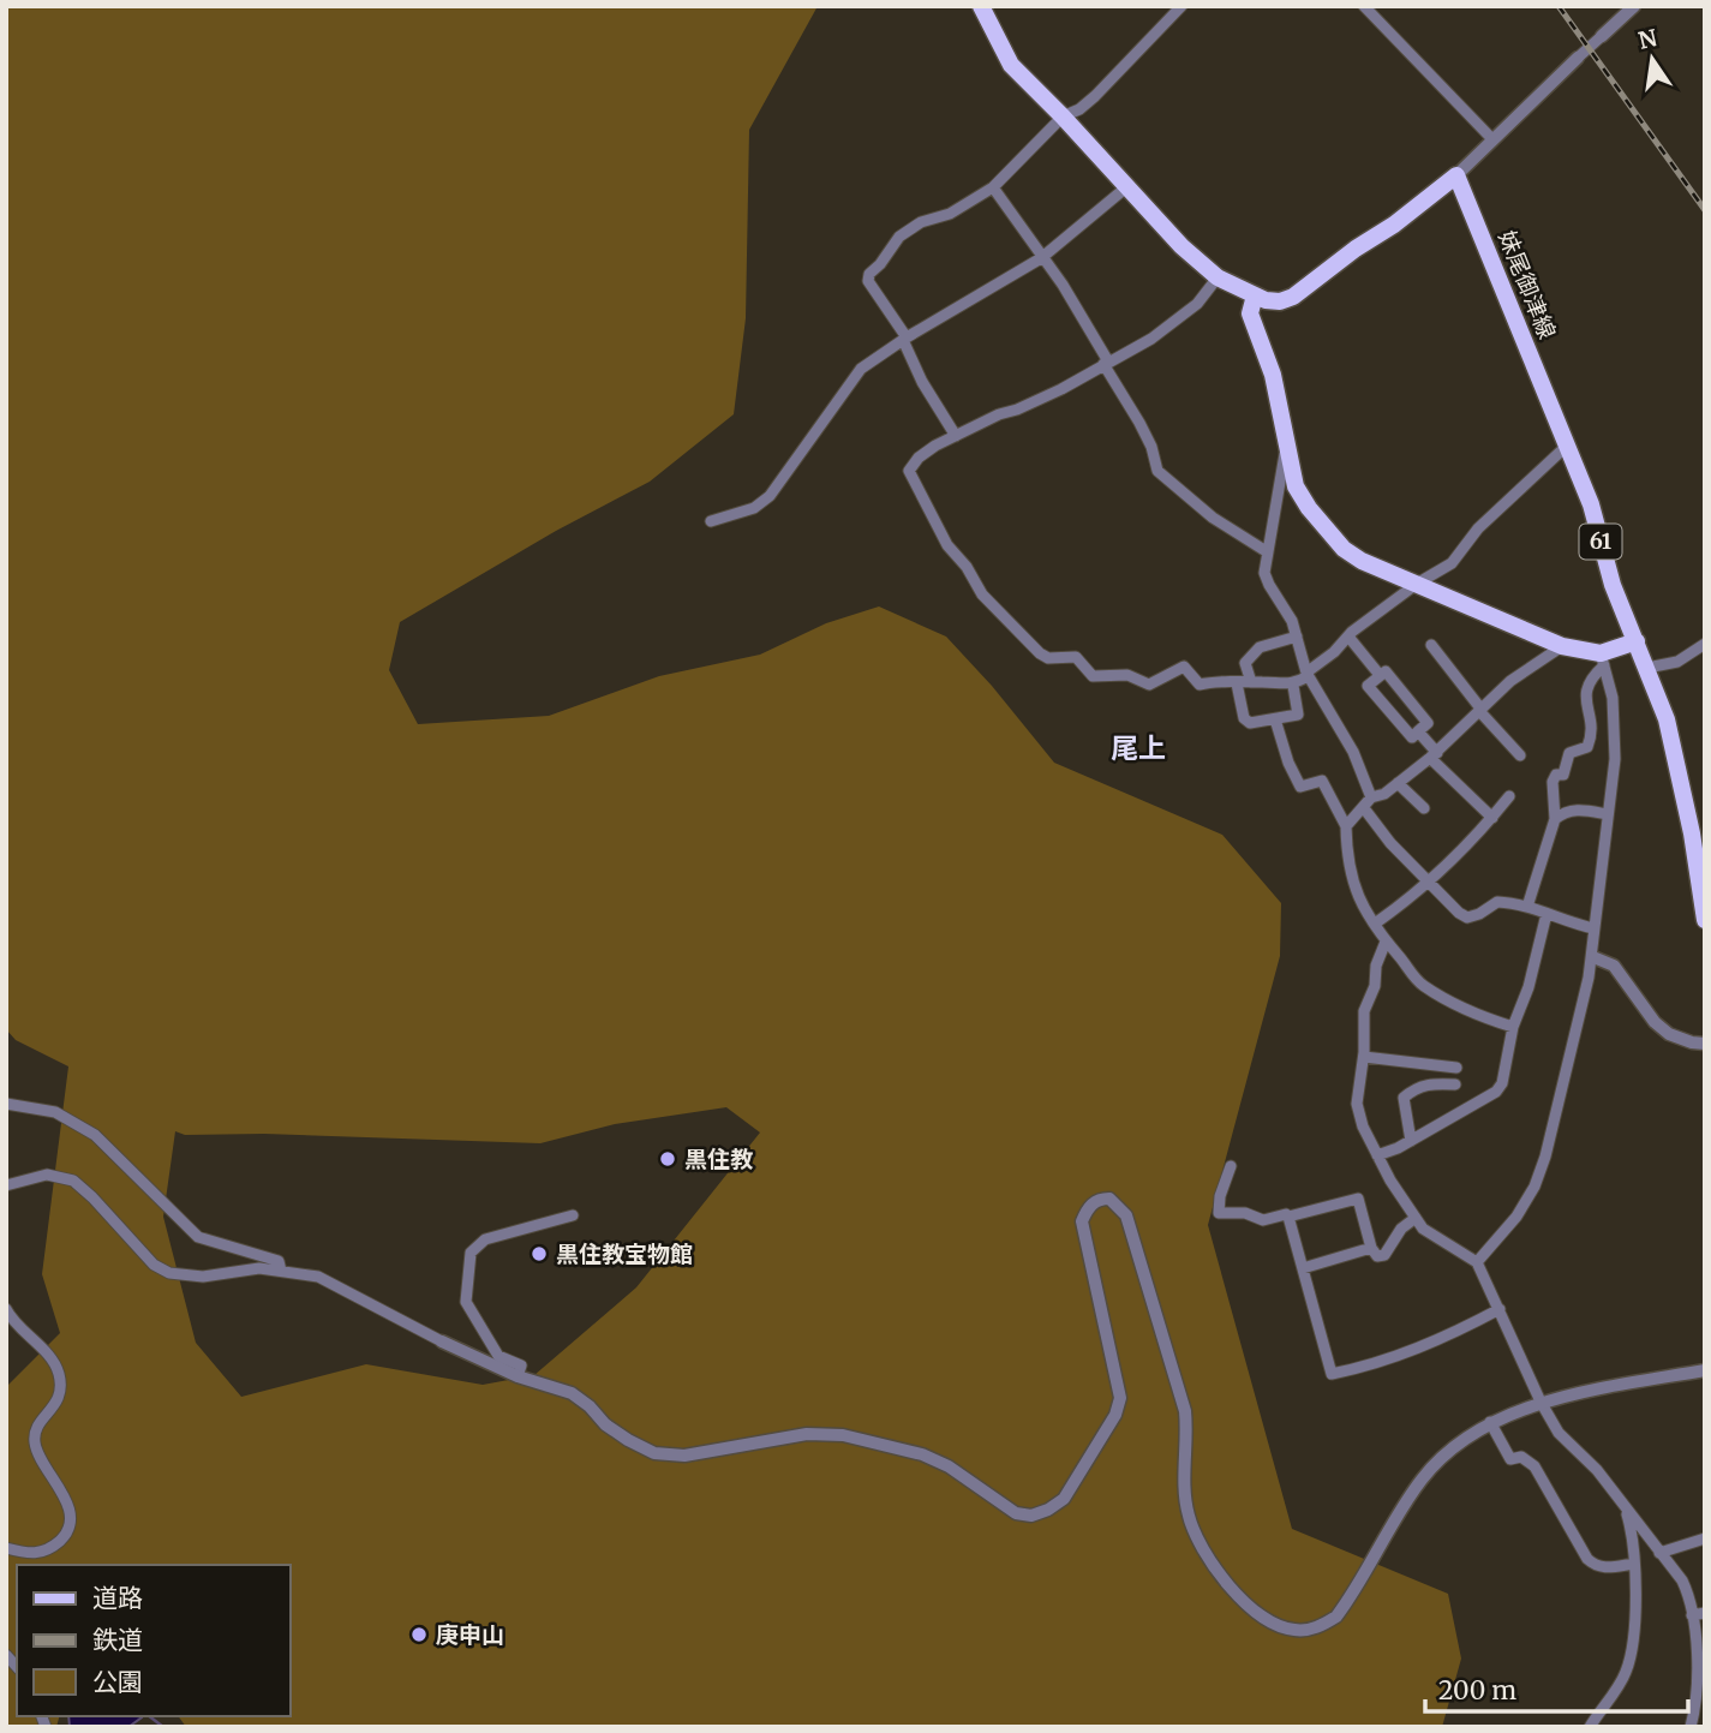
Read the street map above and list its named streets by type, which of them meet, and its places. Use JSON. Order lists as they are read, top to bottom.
{
  "streets": {
    "main road": ["妹尾御津線", "61"]
  },
  "districts": ["尾上"],
  "places": ["黒住教", "黒住教宝物館", "庚申山"],
  "legend": ["道路", "鉄道", "公園"],
  "scale_bar": "200 m",
  "north": "top"
}
